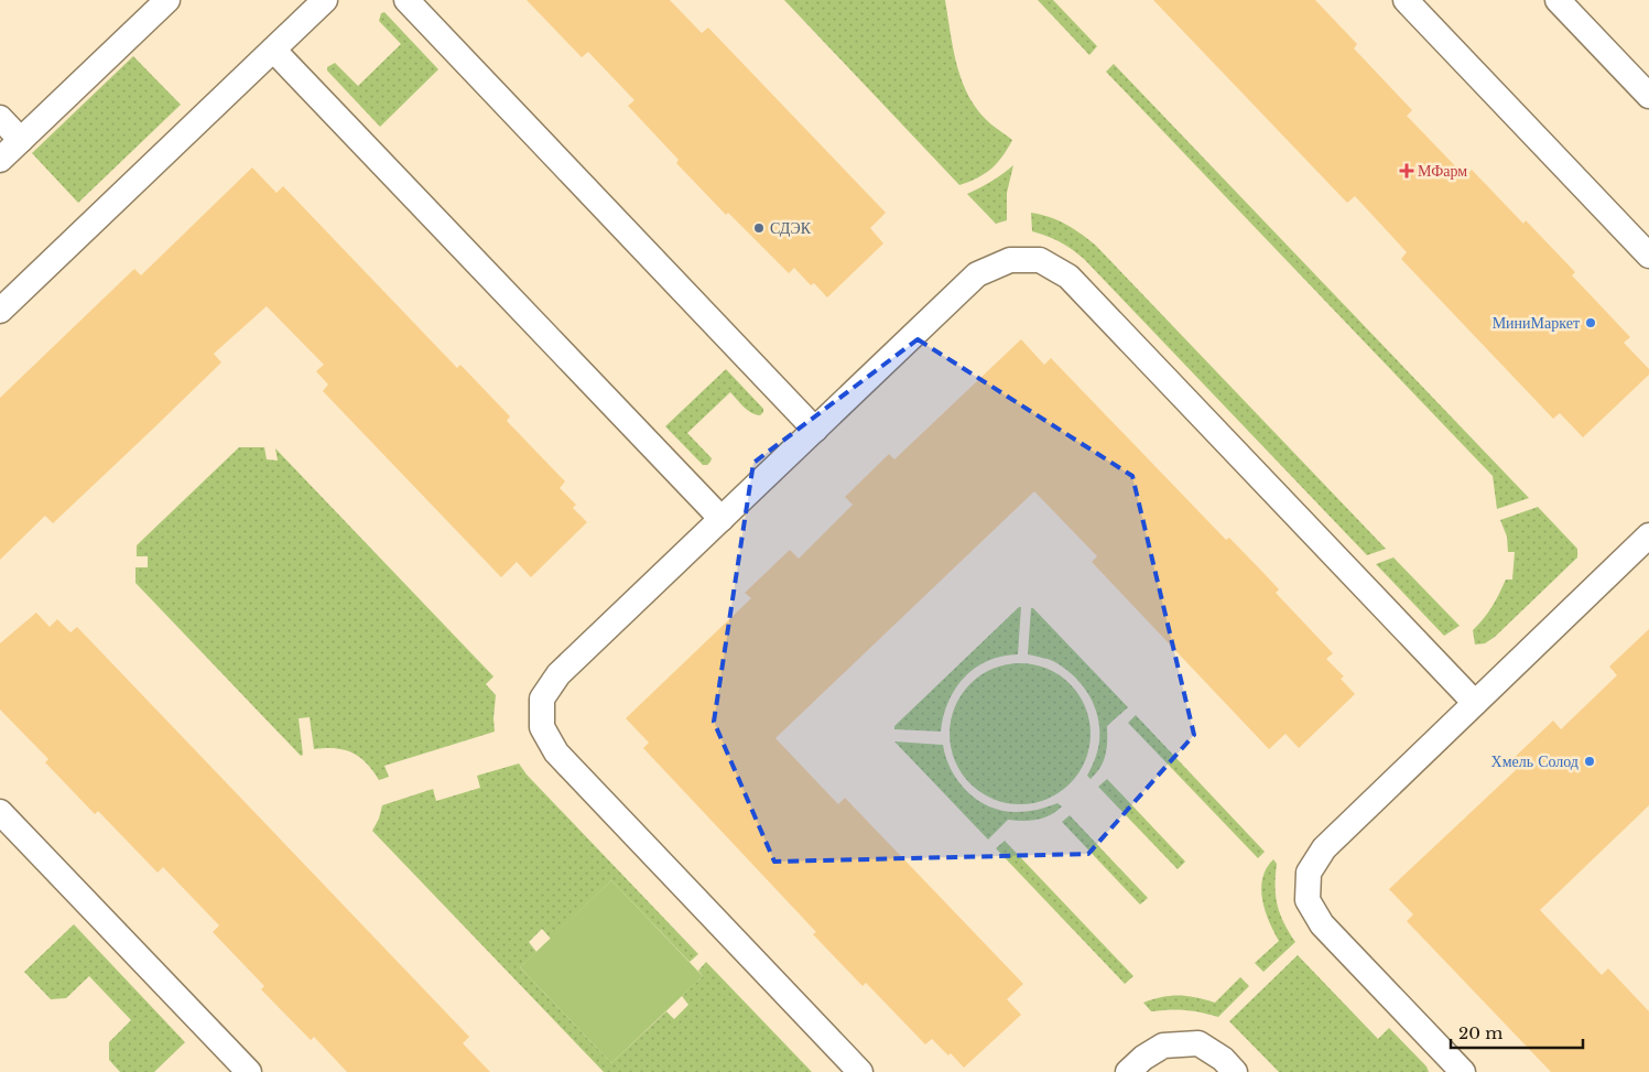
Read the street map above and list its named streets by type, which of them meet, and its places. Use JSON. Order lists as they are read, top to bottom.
{
  "places": {
    "health": ["МФарм"],
    "other": ["СДЭК", "МиниМаркет", "Хмель Солод"]
  },
  "scale_bar": "20 m"
}
